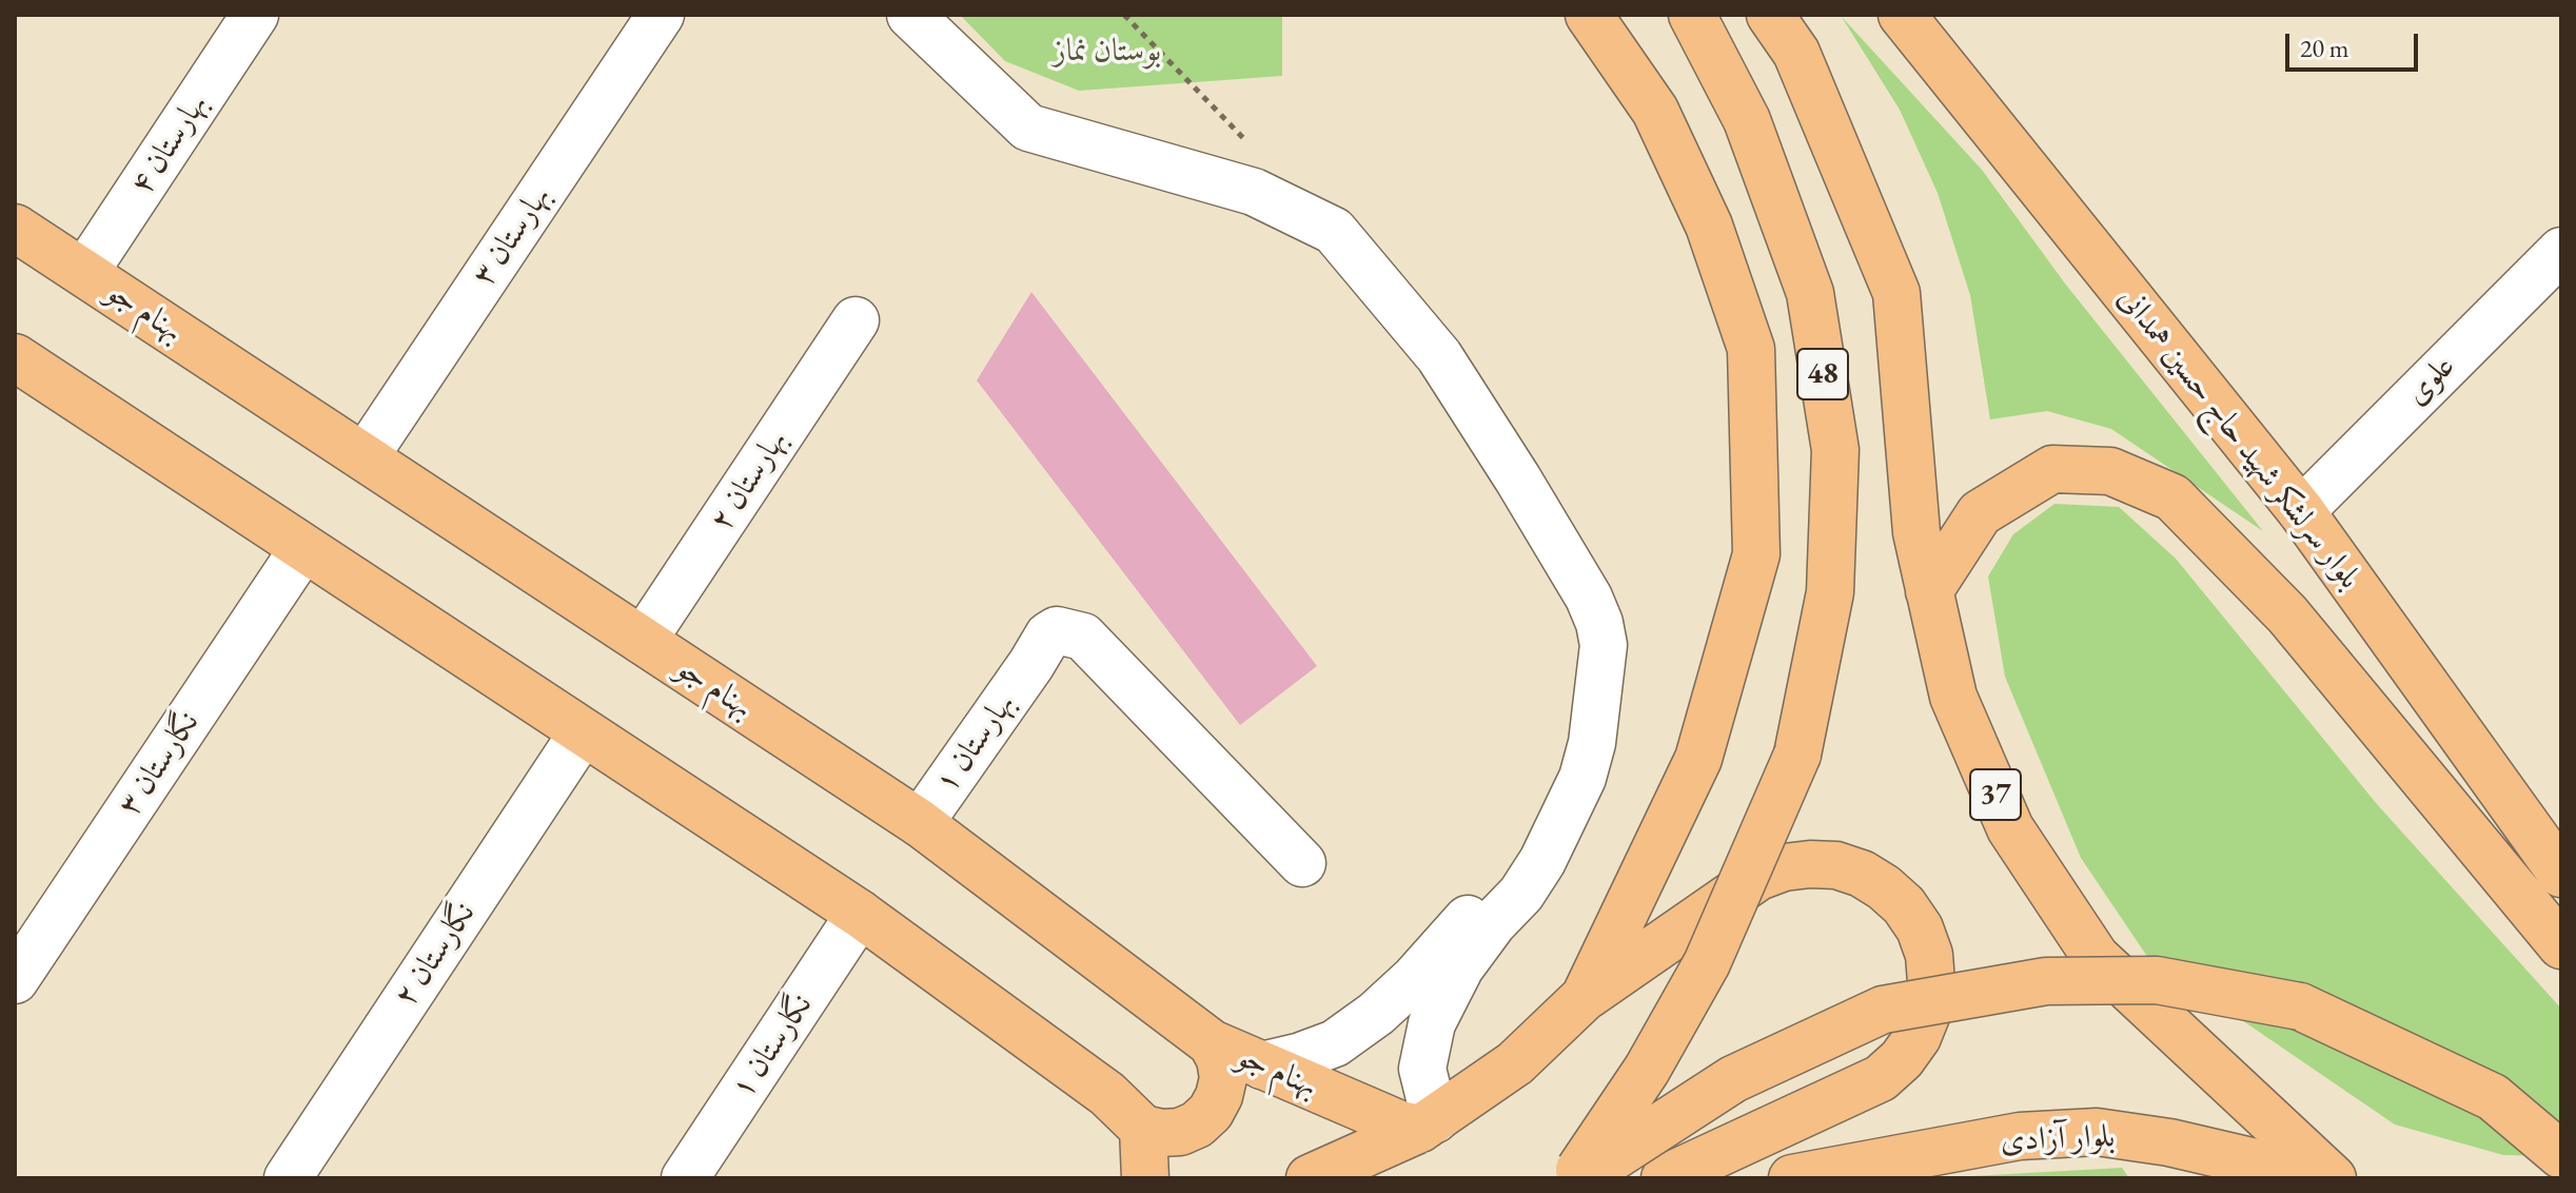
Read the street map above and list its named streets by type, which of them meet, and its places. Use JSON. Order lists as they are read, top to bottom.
{
  "streets": {
    "main road": [
      "بهنام جو",
      "48",
      "بلوار سرلشکر شهید حاج حسین همدانی",
      "37",
      "بلوار آزادی"
    ],
    "street": [
      "بهارستان ۴",
      "بهارستان ۳",
      "علوی",
      "بهارستان ۲",
      "بهارستان ۱",
      "نگارستان ۳",
      "نگارستان ۲",
      "نگارستان ۱"
    ]
  },
  "crossings": [
    ["بهارستان ۴", "بهنام جو"],
    ["بهارستان ۳", "بهنام جو"],
    ["بهنام جو", "بهارستان ۲"],
    ["بهنام جو", "بهارستان ۱"],
    ["علوی", "بلوار سرلشکر شهید حاج حسین همدانی"]
  ],
  "parks": ["بوستان نماز"],
  "scale_bar": "20 m"
}
